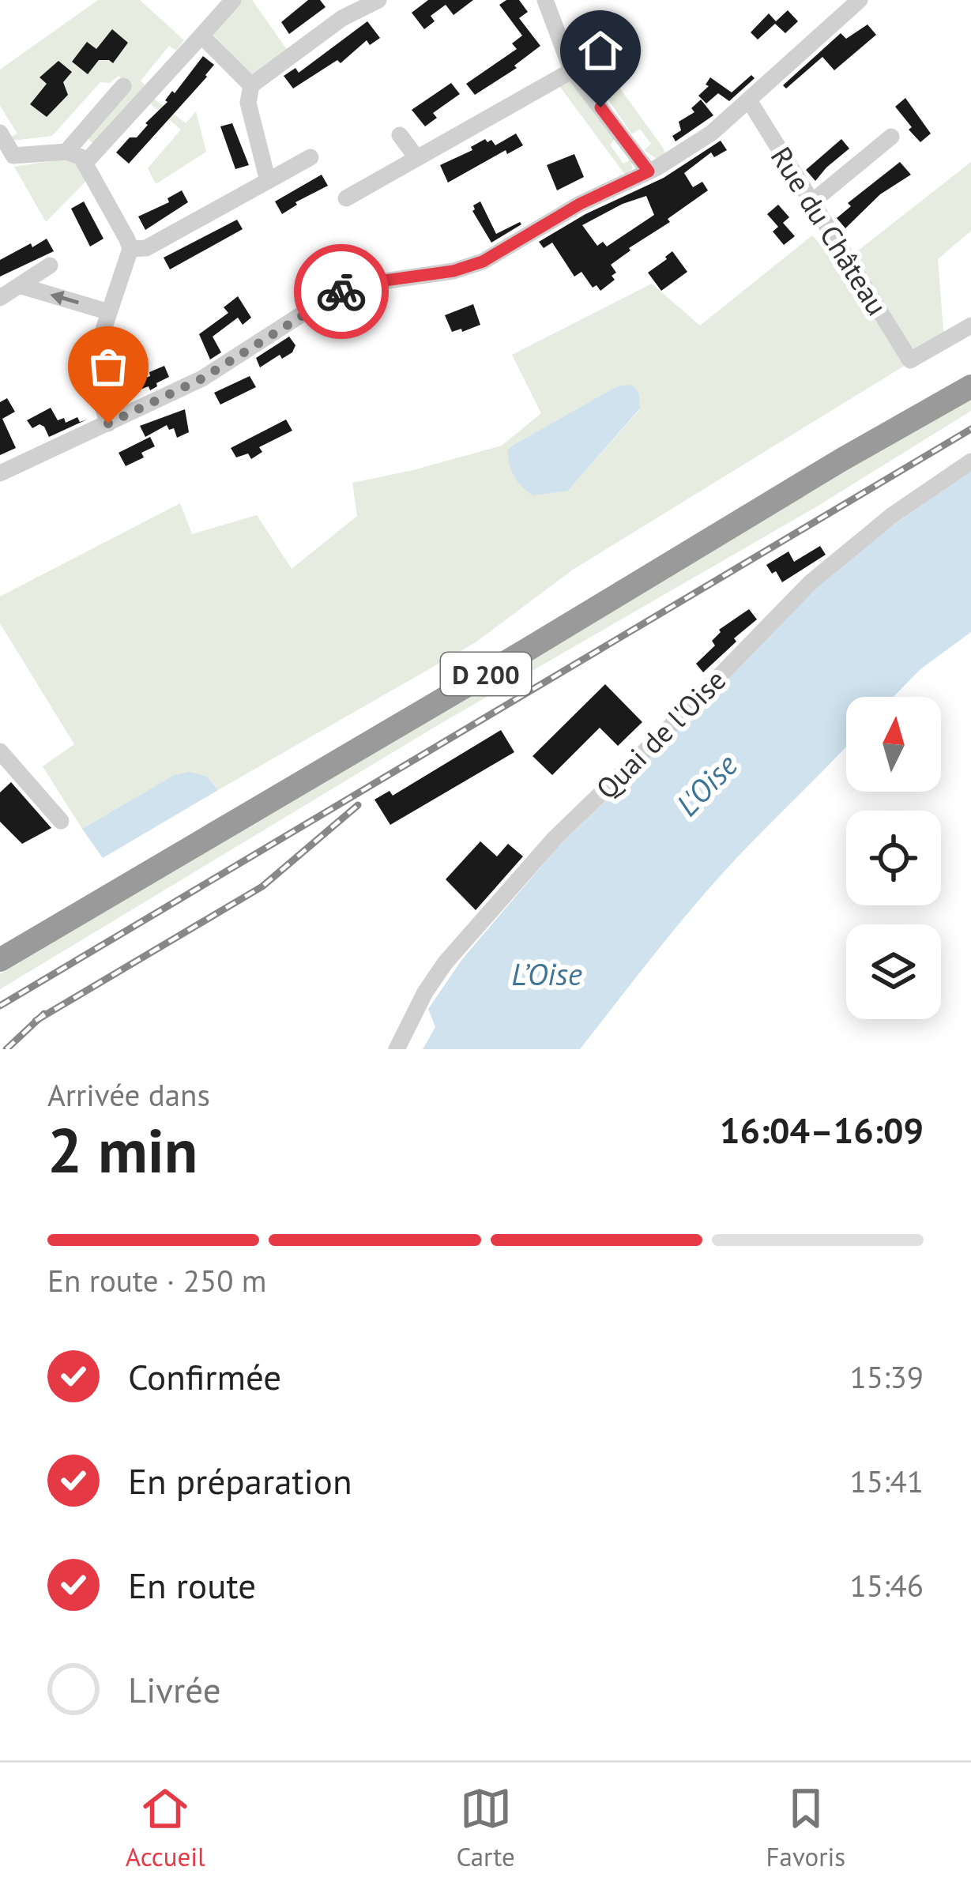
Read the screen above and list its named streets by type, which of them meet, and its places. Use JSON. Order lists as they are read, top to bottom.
{
  "streets": {
    "highway": ["D 200"],
    "street": ["Rue du Château", "Quai de l'Oise"]
  },
  "water": ["L'Oise", "L’Oise"],
  "north": "top",
  "page": {
    "heading": ["2 min", "Arrivée dans", "16:04–16:09"],
    "bar": "En route · 250 m",
    "list": [
      ["Confirmée", "15:39"],
      ["En préparation", "15:41"],
      ["En route", "15:46"],
      "Livrée"
    ],
    "tabs": ["Accueil", "Carte", "Favoris"]
  }
}
